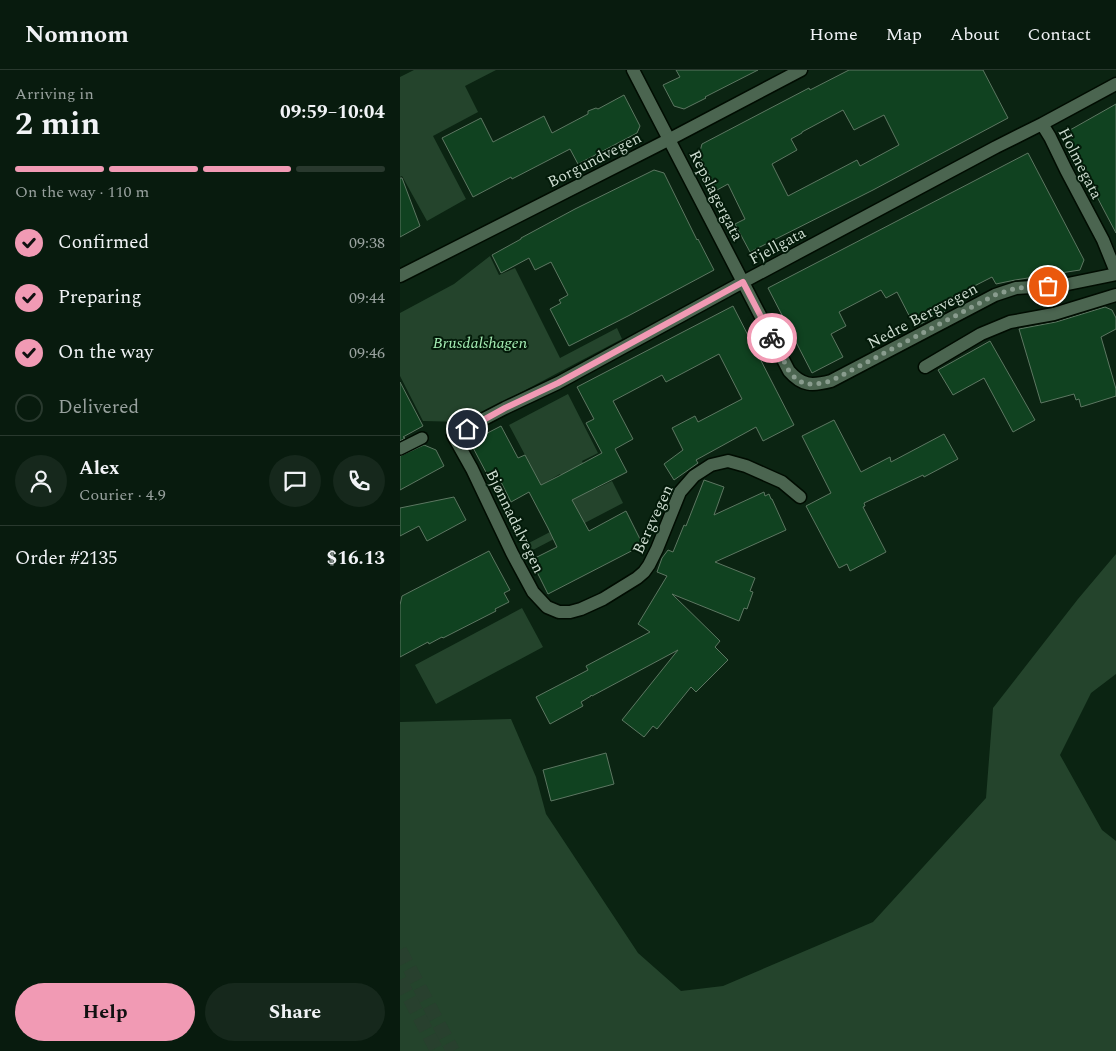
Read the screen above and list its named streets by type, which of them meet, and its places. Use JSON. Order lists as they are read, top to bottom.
{
  "streets": {
    "street": [
      "Borgundvegen",
      "Holmegata",
      "Repslagergata",
      "Fjellgata",
      "Nedre Bergvegen",
      "Bergvegen",
      "Bjønnadalvegen"
    ]
  },
  "crossings": [
    ["Borgundvegen", "Repslagergata"],
    ["Holmegata", "Fjellgata"],
    ["Holmegata", "Nedre Bergvegen"],
    ["Repslagergata", "Fjellgata"],
    ["Repslagergata", "Nedre Bergvegen"],
    ["Fjellgata", "Bjønnadalvegen"],
    ["Bergvegen", "Bjønnadalvegen"]
  ],
  "parks": ["Brusdalshagen"],
  "page": {
    "header": "Nomnom",
    "nav": [
      "Home",
      "Map",
      "About",
      "Contact"
    ],
    "heading": ["2 min", "Arriving in", "09:59–10:04"],
    "panel": [
      "Alex",
      "Courier · 4.9",
      "Order #2135",
      "$16.13"
    ],
    "bar": "On the way · 110 m",
    "list": [
      ["Confirmed", "09:38"],
      ["Preparing", "09:44"],
      ["On the way", "09:46"],
      "Delivered"
    ],
    "buttons": ["Help", "Share"]
  }
}
